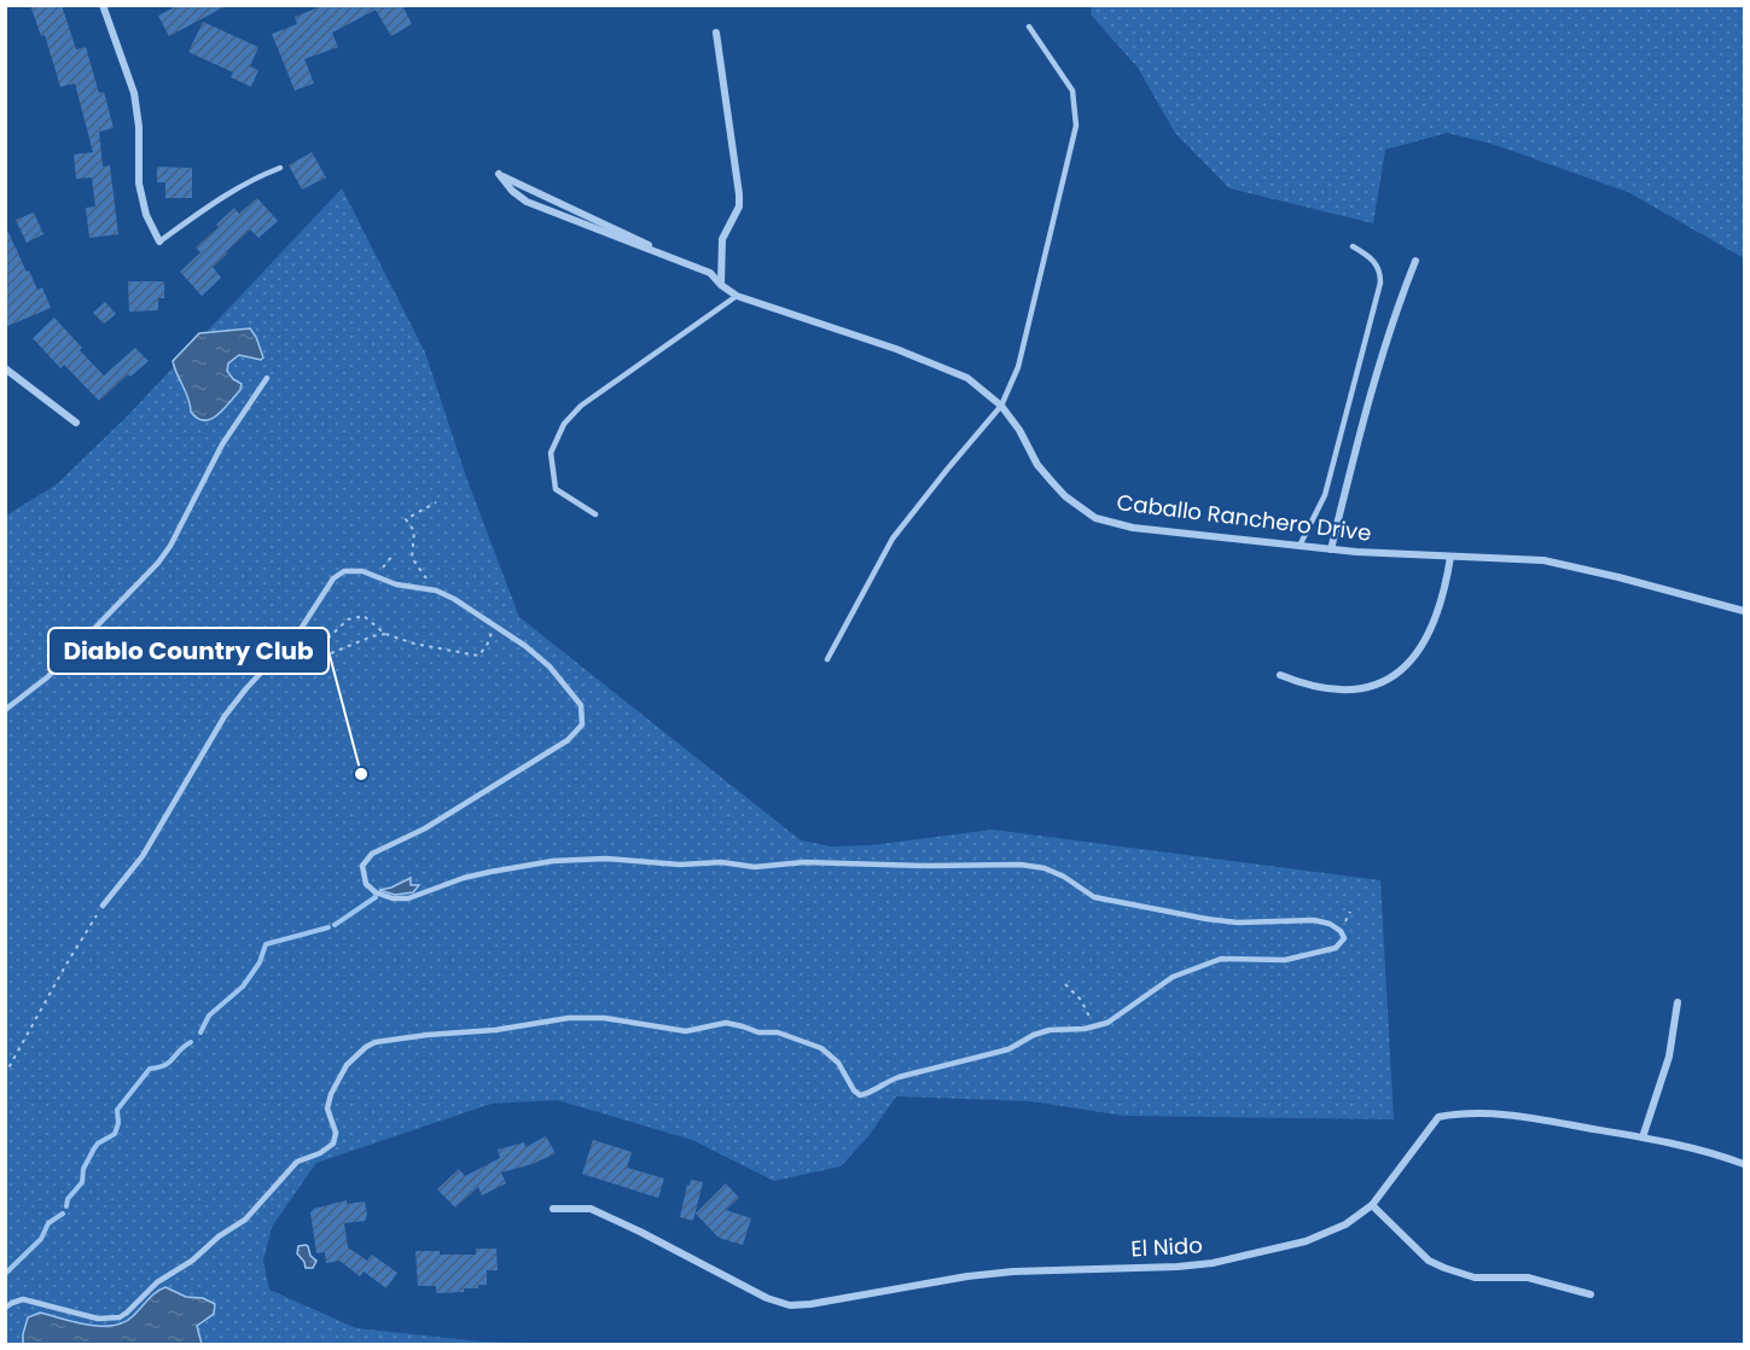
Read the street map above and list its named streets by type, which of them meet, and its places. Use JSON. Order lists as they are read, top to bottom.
{
  "streets": {
    "street": ["Caballo Ranchero Drive", "El Nido"]
  },
  "places": ["Diablo Country Club"]
}
